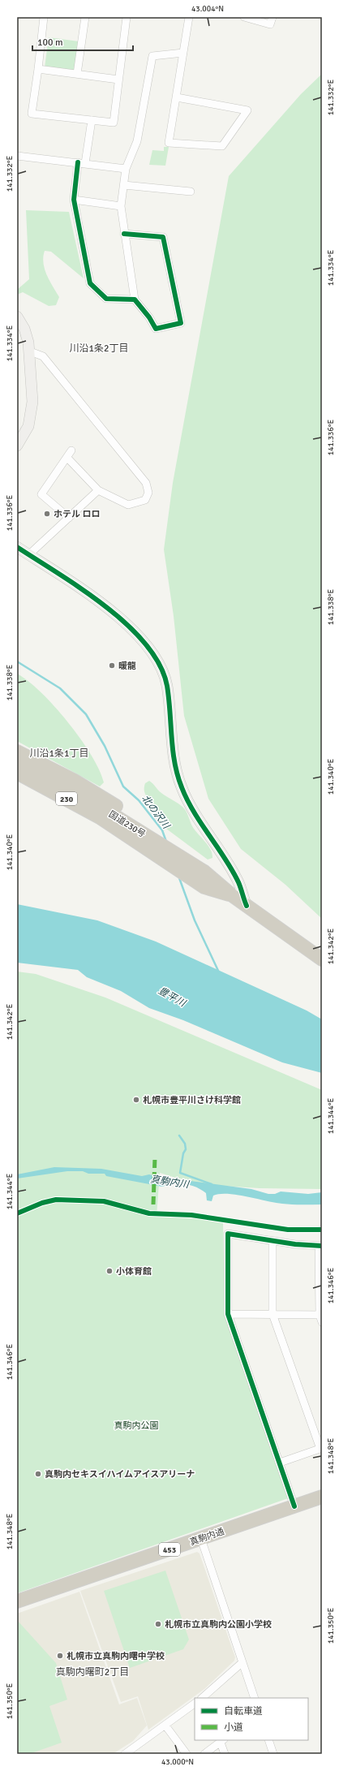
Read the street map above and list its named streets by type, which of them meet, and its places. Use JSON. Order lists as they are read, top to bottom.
{
  "streets": {
    "highway": [
      "230",
      "国道230号",
      "真駒内通",
      "453"
    ]
  },
  "crossings": [
    ["230", "国道230号"]
  ],
  "districts": ["川沿1条2丁目", "川沿1条1丁目", "真駒内曙町2丁目"],
  "water": ["北の沢川", "豊平川", "真駒内川"],
  "parks": ["真駒内公園"],
  "places": [
    "ホテル ロロ",
    "暖龍",
    "札幌市豊平川さけ科学館",
    "小体育館",
    "真駒内セキスイハイムアイスアリーナ",
    "札幌市立真駒内公園小学校",
    "札幌市立真駒内曙中学校"
  ],
  "legend": ["自転車道", "小道"],
  "scale_bar": "100 m",
  "coordinates": [
    "43.004°N",
    "141.332°E",
    "141.334°E",
    "141.336°E",
    "141.338°E",
    "141.340°E",
    "141.342°E",
    "141.344°E",
    "141.346°E",
    "141.348°E",
    "141.350°E",
    "43.000°N"
  ]
}
